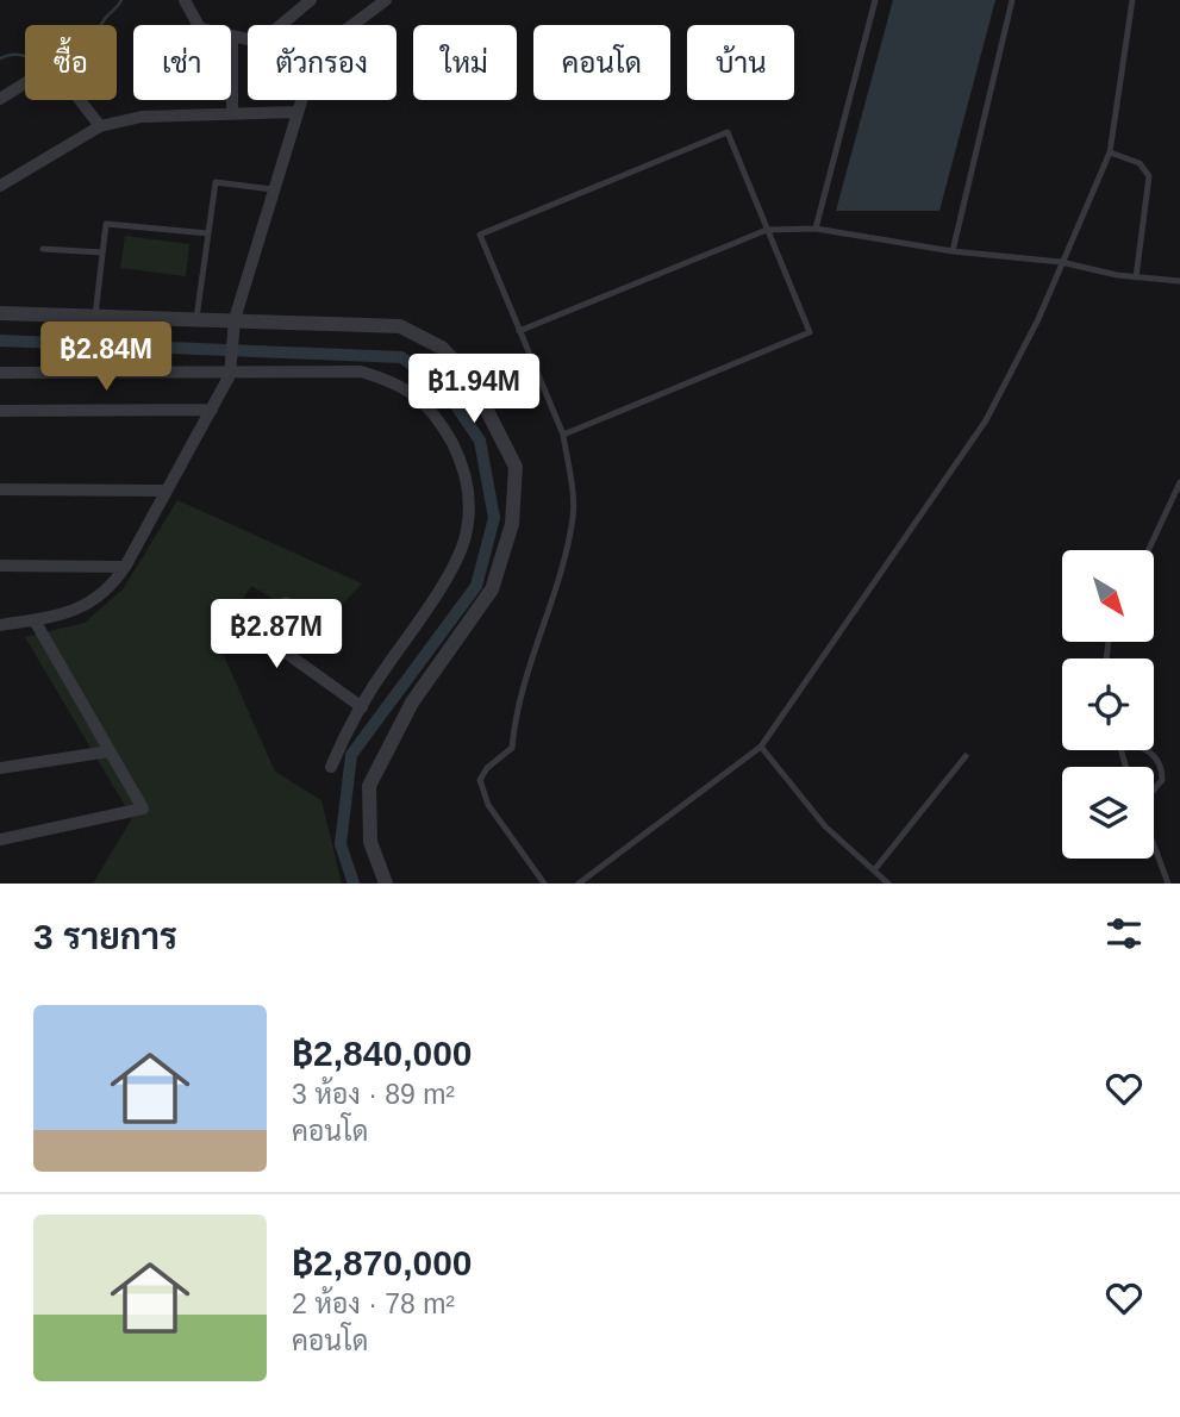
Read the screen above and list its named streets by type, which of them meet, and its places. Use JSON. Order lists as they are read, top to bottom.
{
  "north": "bottom right",
  "page": {
    "chip": [
      "ซื้อ",
      "เช่า",
      "ตัวกรอง",
      "ใหม่",
      "คอนโด",
      "บ้าน"
    ],
    "price": ["฿2.84M", "฿1.94M", "฿2.87M"],
    "heading": "3 รายการ",
    "list": [
      {
        "name": "฿2,840,000",
        "note": "3 ห้อง · 89 m² · คอนโด"
      },
      {
        "name": "฿2,870,000",
        "note": "2 ห้อง · 78 m² · คอนโด"
      }
    ]
  }
}
